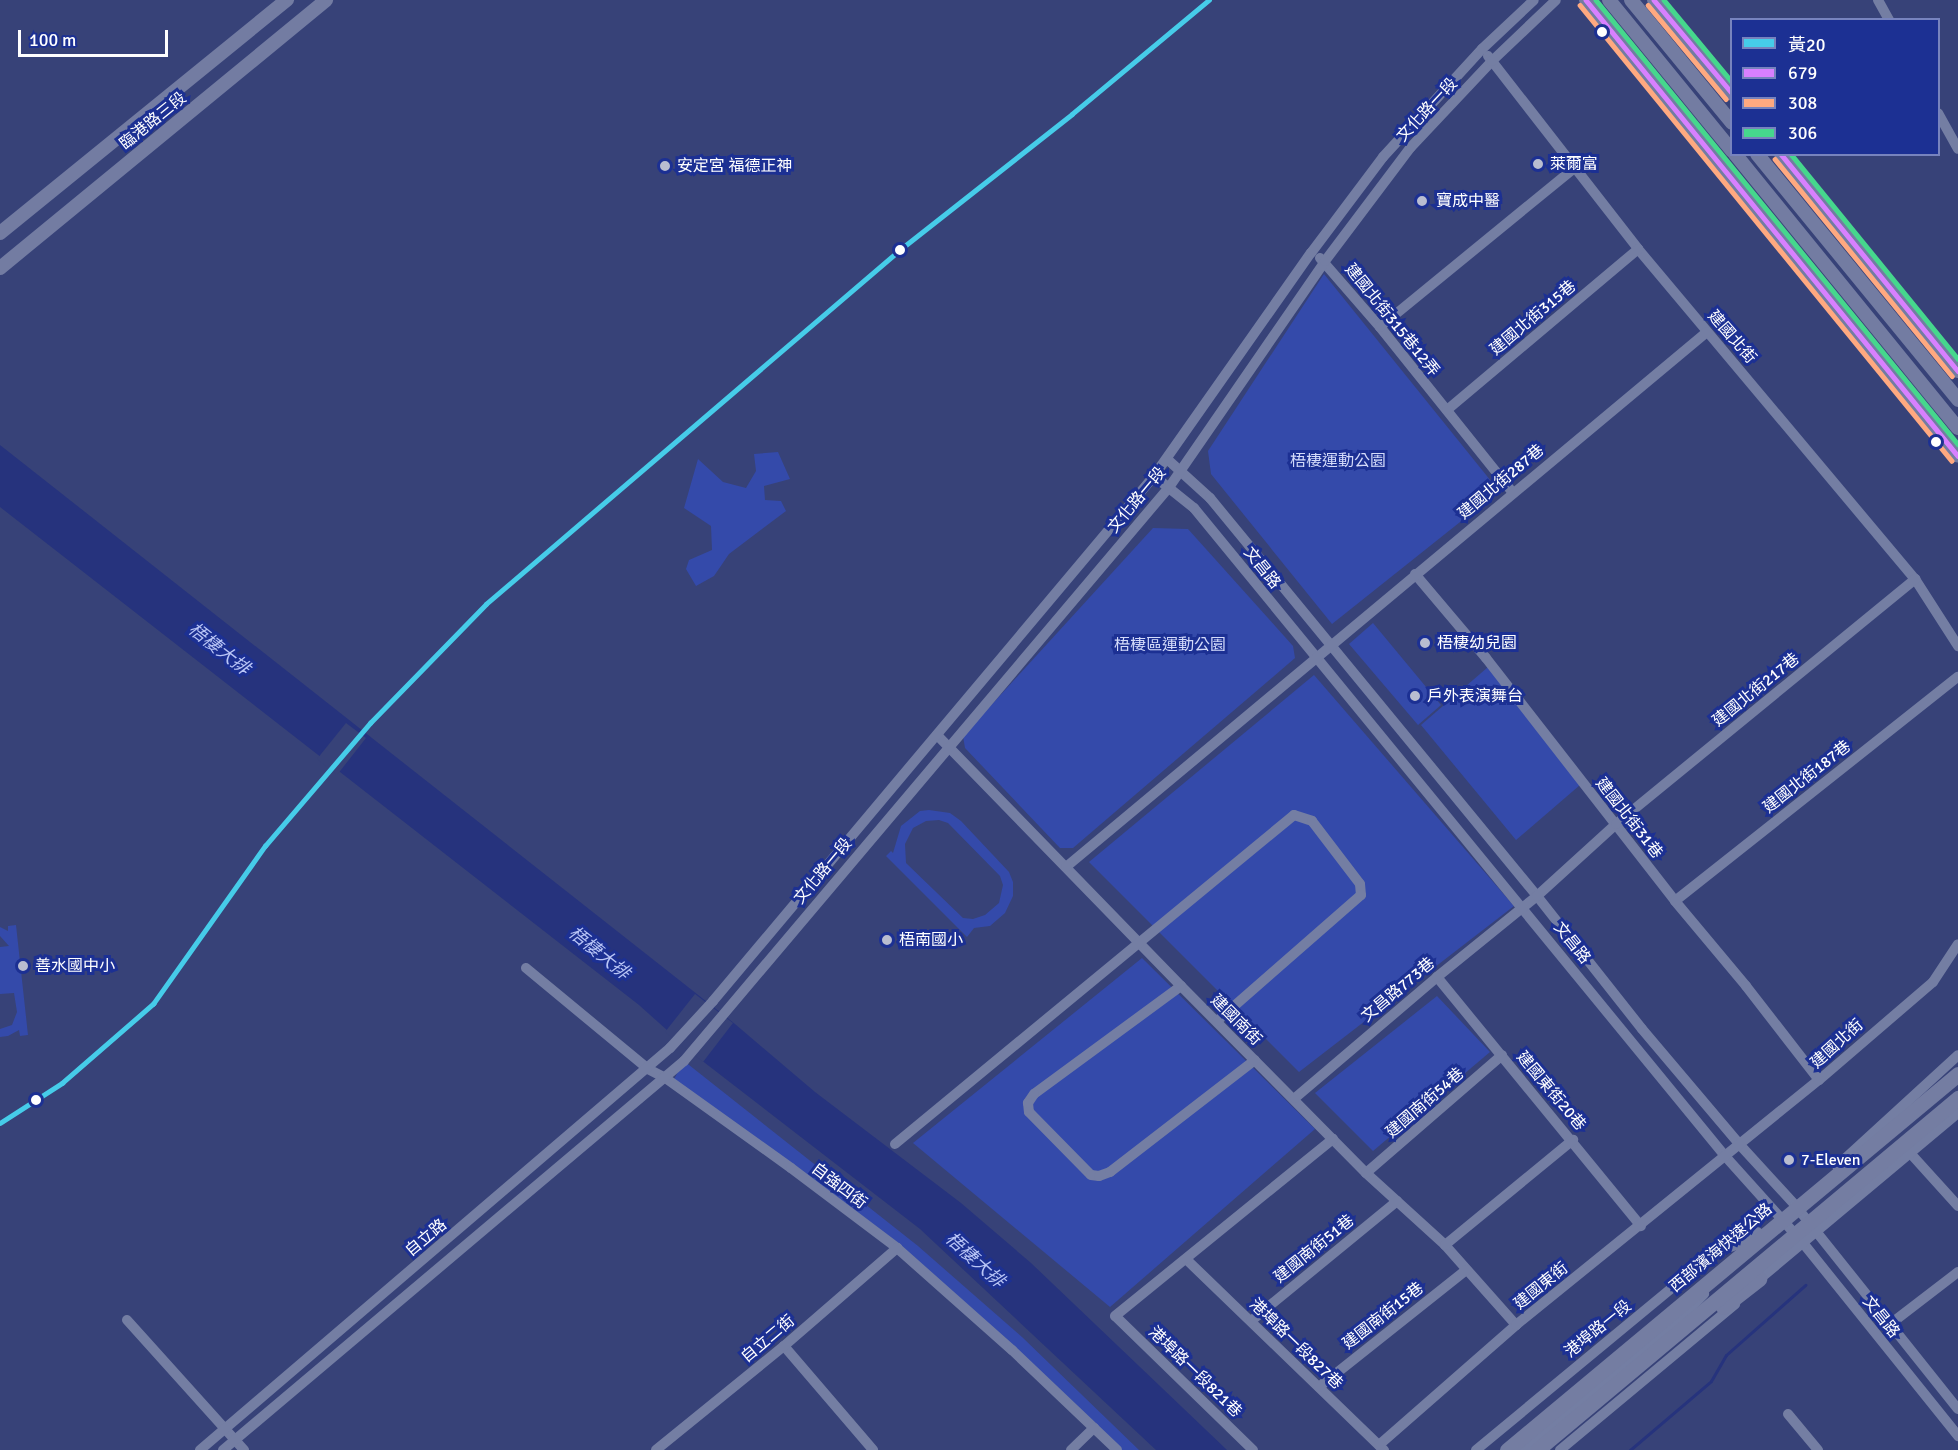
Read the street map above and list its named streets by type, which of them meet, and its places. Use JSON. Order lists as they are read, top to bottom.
{
  "streets": {
    "highway": ["西部濱海快速公路"],
    "main road": ["臨港路三段"],
    "street": [
      "文化路一段",
      "建國北街315巷",
      "建國北街315巷12弄",
      "建國北街",
      "建國北街287巷",
      "文昌路",
      "建國北街217巷",
      "建國北街187巷",
      "建國北街31巷",
      "文昌路773巷",
      "建國南街",
      "建國東街20巷",
      "建國南街54巷",
      "自強四街",
      "自立路",
      "建國南街51巷",
      "建國東街",
      "建國南街15巷",
      "港埠路一段",
      "自立二街",
      "港埠路一段827巷",
      "港埠路一段821巷"
    ]
  },
  "crossings": [
    ["文化路一段", "建國北街315巷12弄"],
    ["文化路一段", "建國北街"],
    ["文化路一段", "文昌路"],
    ["文化路一段", "建國南街"],
    ["文化路一段", "自立路"],
    ["建國北街315巷", "建國北街315巷12弄"],
    ["建國北街315巷", "建國北街"],
    ["建國北街315巷12弄", "建國北街287巷"],
    ["建國北街", "建國北街287巷"],
    ["建國北街", "文昌路"],
    ["建國北街", "建國北街217巷"],
    ["建國北街", "建國北街31巷"],
    ["建國北街", "建國東街"],
    ["建國北街287巷", "文昌路"],
    ["建國北街287巷", "建國北街31巷"],
    ["建國北街287巷", "建國南街"],
    ["文昌路", "建國北街217巷"],
    ["文昌路", "文昌路773巷"],
    ["文昌路", "建國東街"],
    ["文昌路", "港埠路一段"],
    ["建國北街217巷", "建國北街31巷"],
    ["建國北街217巷", "文昌路773巷"],
    ["建國北街187巷", "建國北街31巷"],
    ["文昌路773巷", "建國南街"],
    ["文昌路773巷", "建國東街20巷"],
    ["建國南街", "建國南街54巷"],
    ["建國南街", "建國南街51巷"],
    ["建國南街", "建國東街"],
    ["建國南街", "建國南街15巷"],
    ["建國東街20巷", "建國南街54巷"],
    ["建國東街20巷", "建國東街"],
    ["自強四街", "自立路"],
    ["自強四街", "自立二街"],
    ["建國南街51巷", "港埠路一段827巷"],
    ["建國東街", "港埠路一段827巷"],
    ["建國南街15巷", "港埠路一段827巷"],
    ["港埠路一段827巷", "港埠路一段821巷"]
  ],
  "water": ["梧棲大排"],
  "parks": ["梧棲運動公園", "梧棲區運動公園"],
  "places": [
    "萊爾富",
    "安定宮 福德正神",
    "寶成中醫",
    "梧棲幼兒園",
    "戶外表演舞台",
    "梧南國小",
    "善水國中小",
    "7-Eleven"
  ],
  "lines": [
    "transit line 黃20",
    "transit line 679",
    "transit line 306",
    "transit line 308"
  ],
  "legend": [
    "黃20",
    "679",
    "308",
    "306"
  ],
  "scale_bar": "100 m"
}
